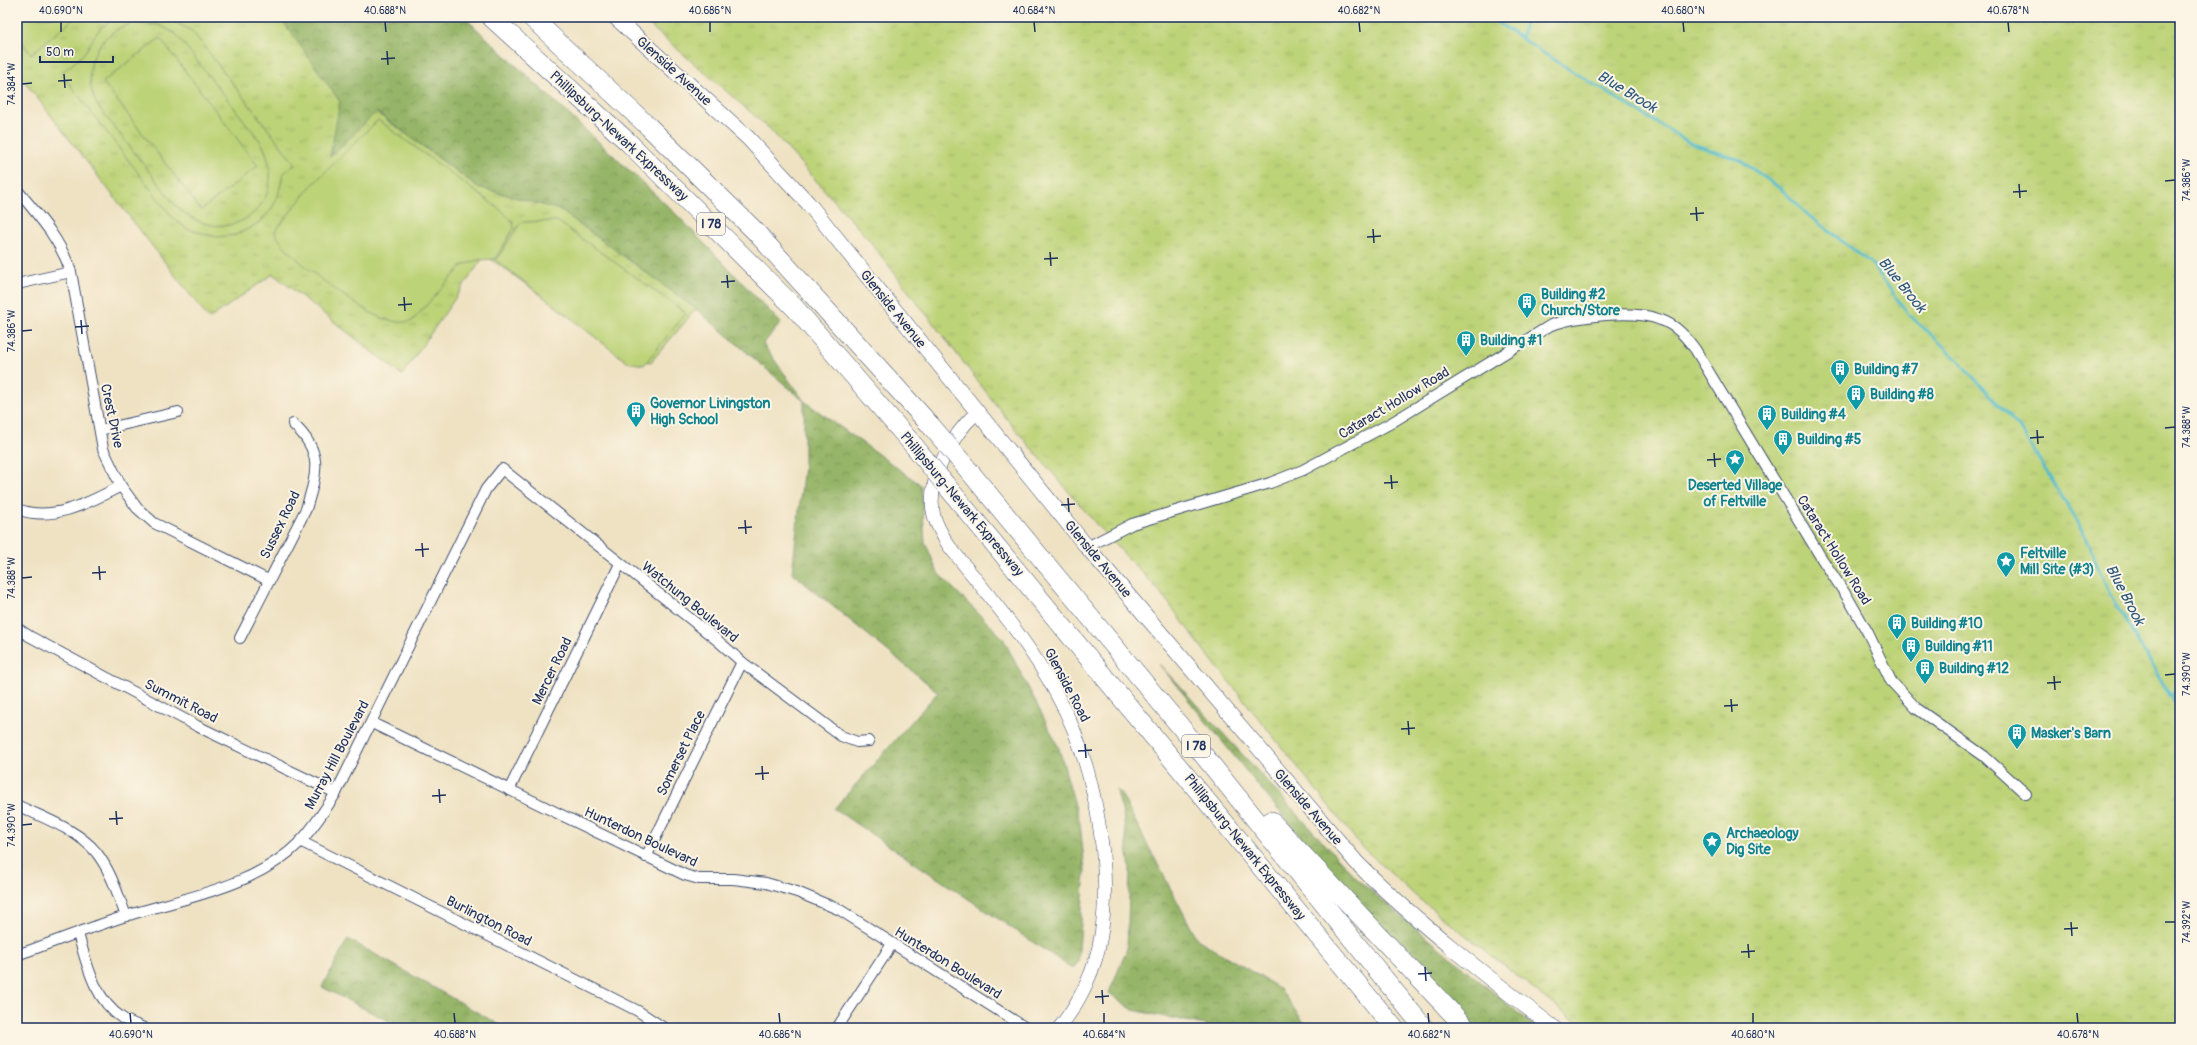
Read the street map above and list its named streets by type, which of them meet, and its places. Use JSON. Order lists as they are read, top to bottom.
{
  "streets": {
    "highway": ["Phillipsburg-Newark Expressway", "I 78"],
    "main road": ["Glenside Avenue"],
    "street": [
      "Cataract Hollow Road",
      "Crest Drive",
      "Sussex Road",
      "Watchung Boulevard",
      "Mercer Road",
      "Glenside Road",
      "Summit Road",
      "Somerset Place",
      "Murray Hill Boulevard",
      "Hunterdon Boulevard",
      "Burlington Road"
    ]
  },
  "crossings": [
    ["Glenside Avenue", "Cataract Hollow Road"],
    ["Glenside Avenue", "Glenside Road"],
    ["Crest Drive", "Sussex Road"],
    ["Watchung Boulevard", "Mercer Road"],
    ["Watchung Boulevard", "Somerset Place"],
    ["Watchung Boulevard", "Murray Hill Boulevard"],
    ["Mercer Road", "Hunterdon Boulevard"],
    ["Summit Road", "Murray Hill Boulevard"],
    ["Somerset Place", "Hunterdon Boulevard"],
    ["Murray Hill Boulevard", "Hunterdon Boulevard"],
    ["Murray Hill Boulevard", "Burlington Road"]
  ],
  "water": ["Blue Brook"],
  "places": {
    "building": [
      "Building #2 Church/Store",
      "Building #1",
      "Building #7",
      "Building #8",
      "Governor Livingston High School",
      "Building #4",
      "Building #5",
      "Building #10",
      "Building #11",
      "Building #12",
      "Masker's Barn"
    ],
    "place": ["Deserted Village of Feltville", "Feltville Mill Site (#3)", "Archaeology Dig Site"]
  },
  "scale_bar": "50 m",
  "coordinates": [
    "40.690°N",
    "40.688°N",
    "40.686°N",
    "40.684°N",
    "40.682°N",
    "40.680°N",
    "40.678°N",
    "74.384°W",
    "74.386°W",
    "74.388°W",
    "74.390°W",
    "74.392°W"
  ]
}
